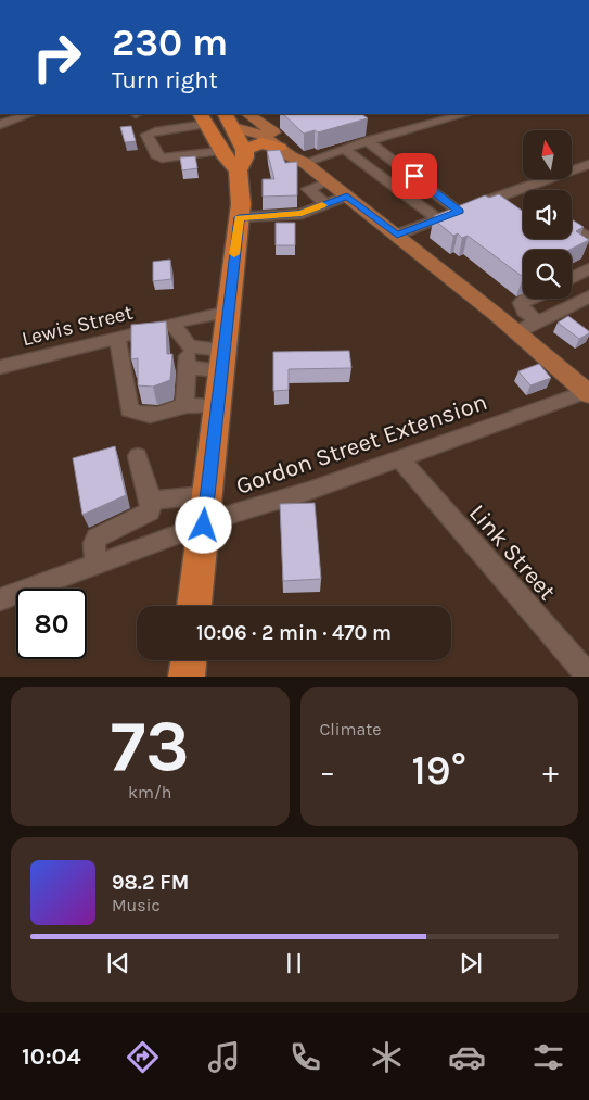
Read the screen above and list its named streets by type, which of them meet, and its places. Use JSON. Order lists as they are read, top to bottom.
{
  "streets": {
    "street": ["Lewis Street", "Gordon Street Extension", "Link Street"]
  },
  "crossings": [
    ["Gordon Street Extension", "Link Street"]
  ],
  "north": "top",
  "page": {
    "turn": ["230 m", "Turn right"],
    "limit": "80",
    "trip": "10:06 · 2 min · 470 m",
    "tile": [
      ["73", "km/h"],
      "Climate"
    ],
    "heat": ["−", "19°", "+"],
    "song": ["98.2 FM", "Music"],
    "tabs": "10:04"
  }
}
